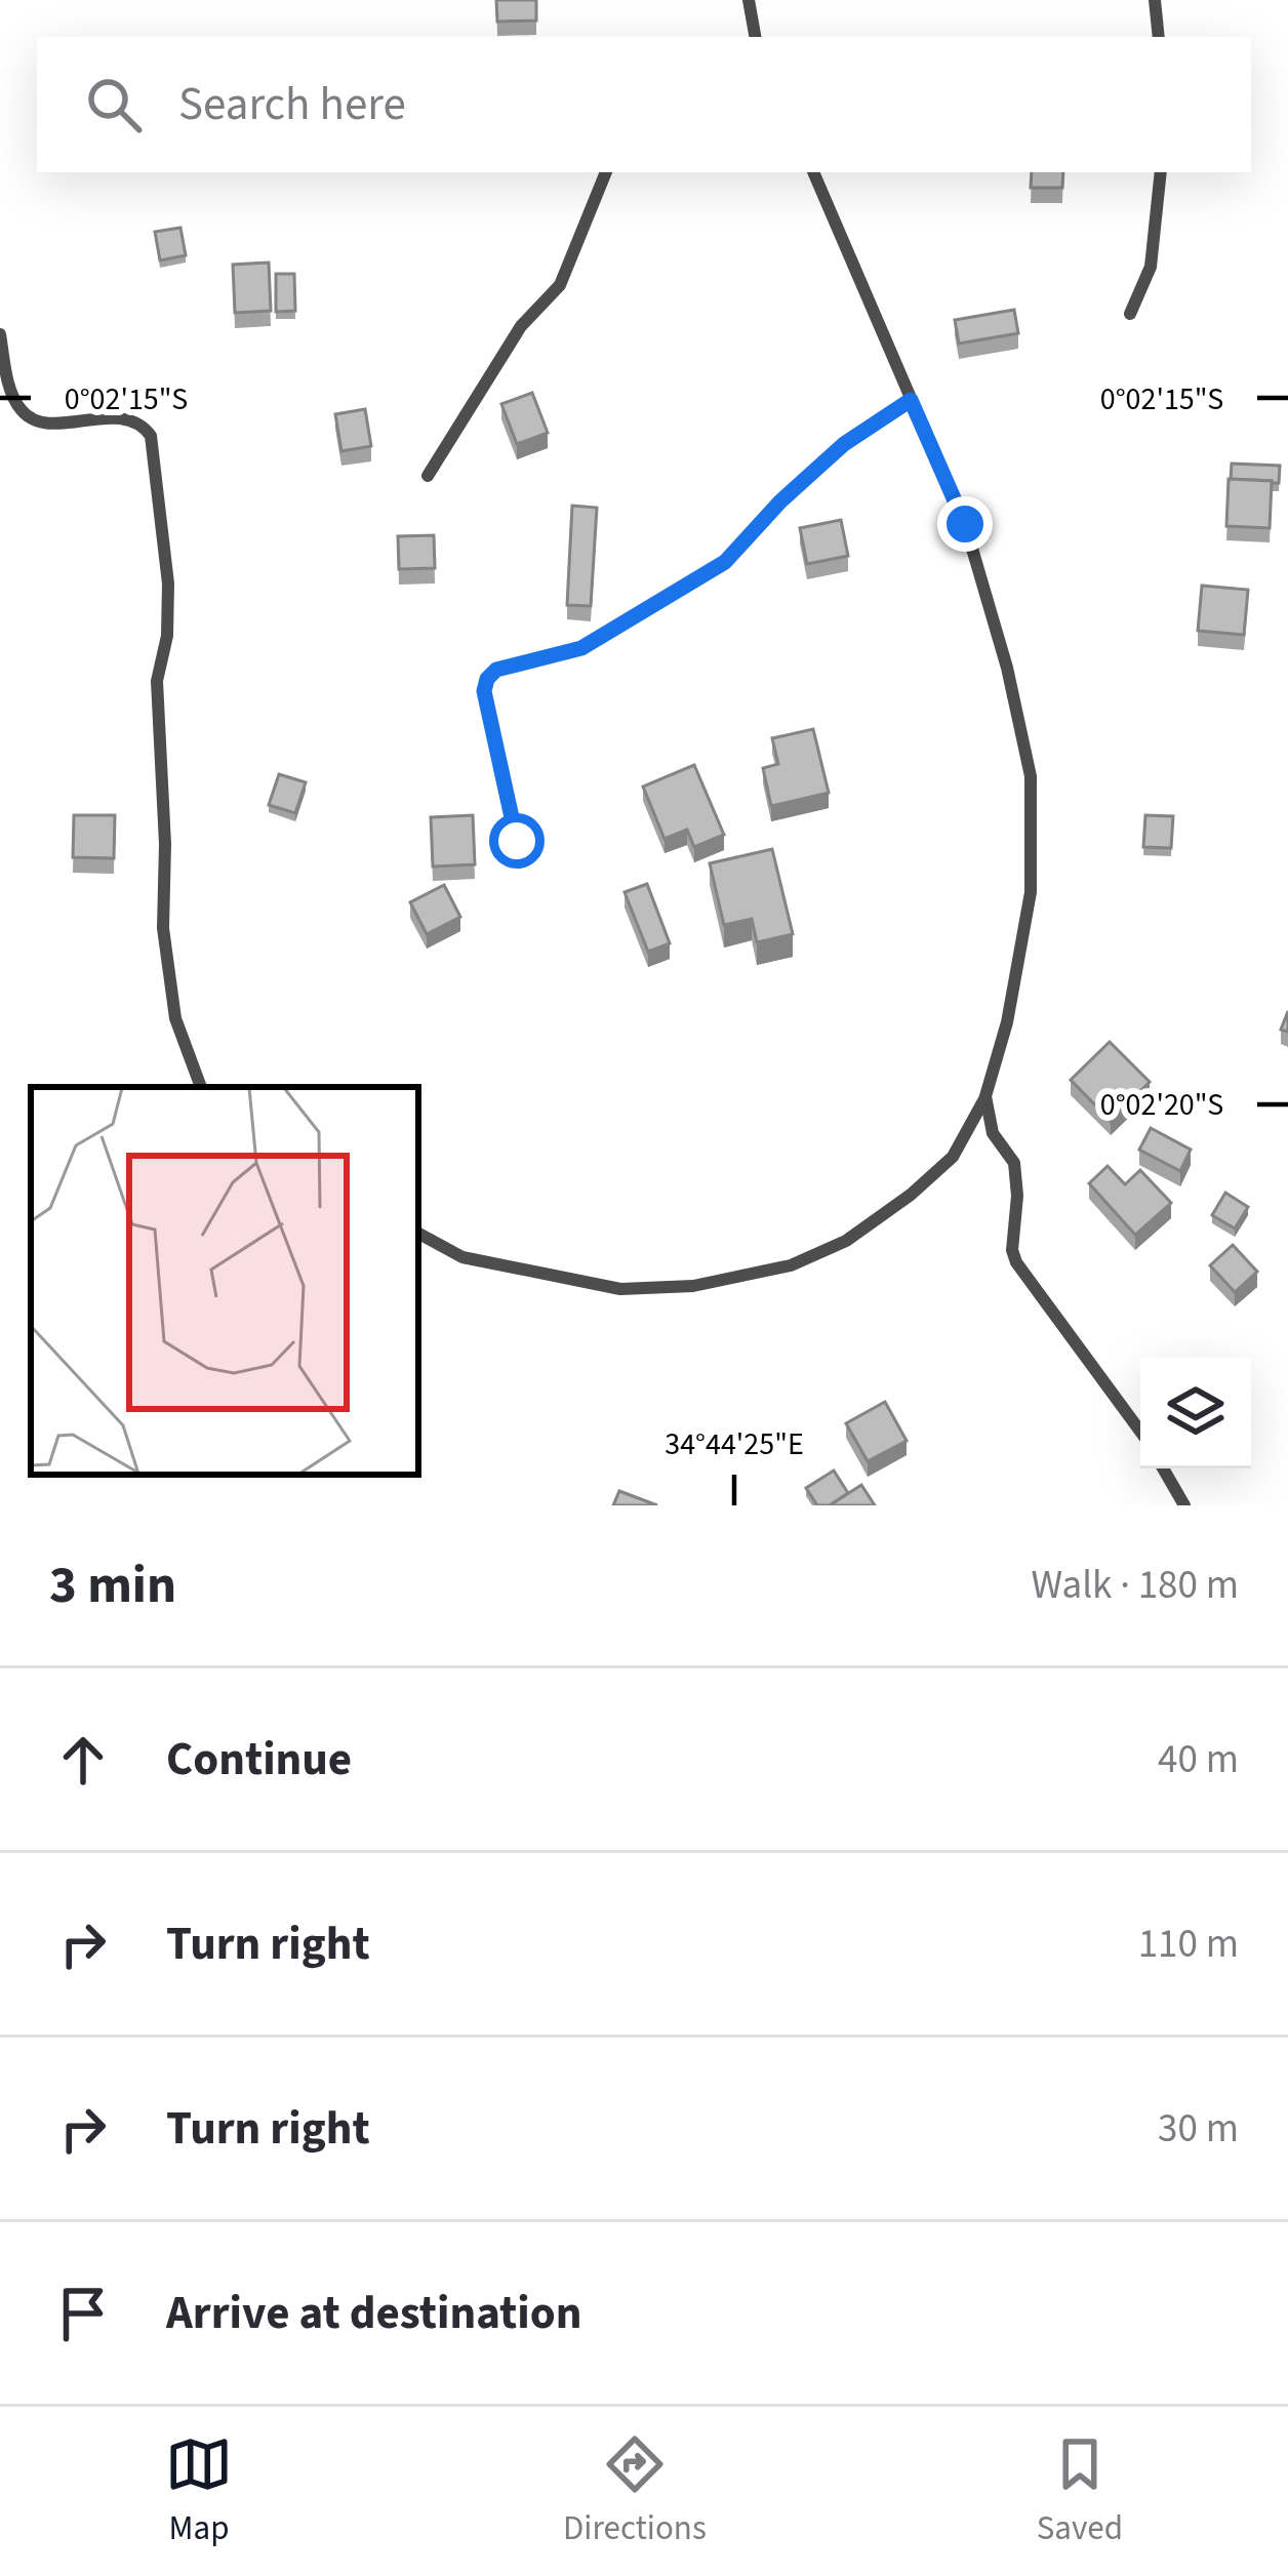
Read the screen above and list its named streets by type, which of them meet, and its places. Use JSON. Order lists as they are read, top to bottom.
{
  "page": {
    "search": "Search here",
    "heading": ["3 min", "Walk · 180 m"],
    "list": [
      ["Continue", "40 m"],
      ["Turn right", "110 m"],
      ["Turn right", "30 m"],
      "Arrive at destination"
    ],
    "nav": ["Map", "Directions", "Saved"]
  },
  "coordinates": ["0°02'15\"S", "0°02'20\"S", "34°44'25\"E"]
}
